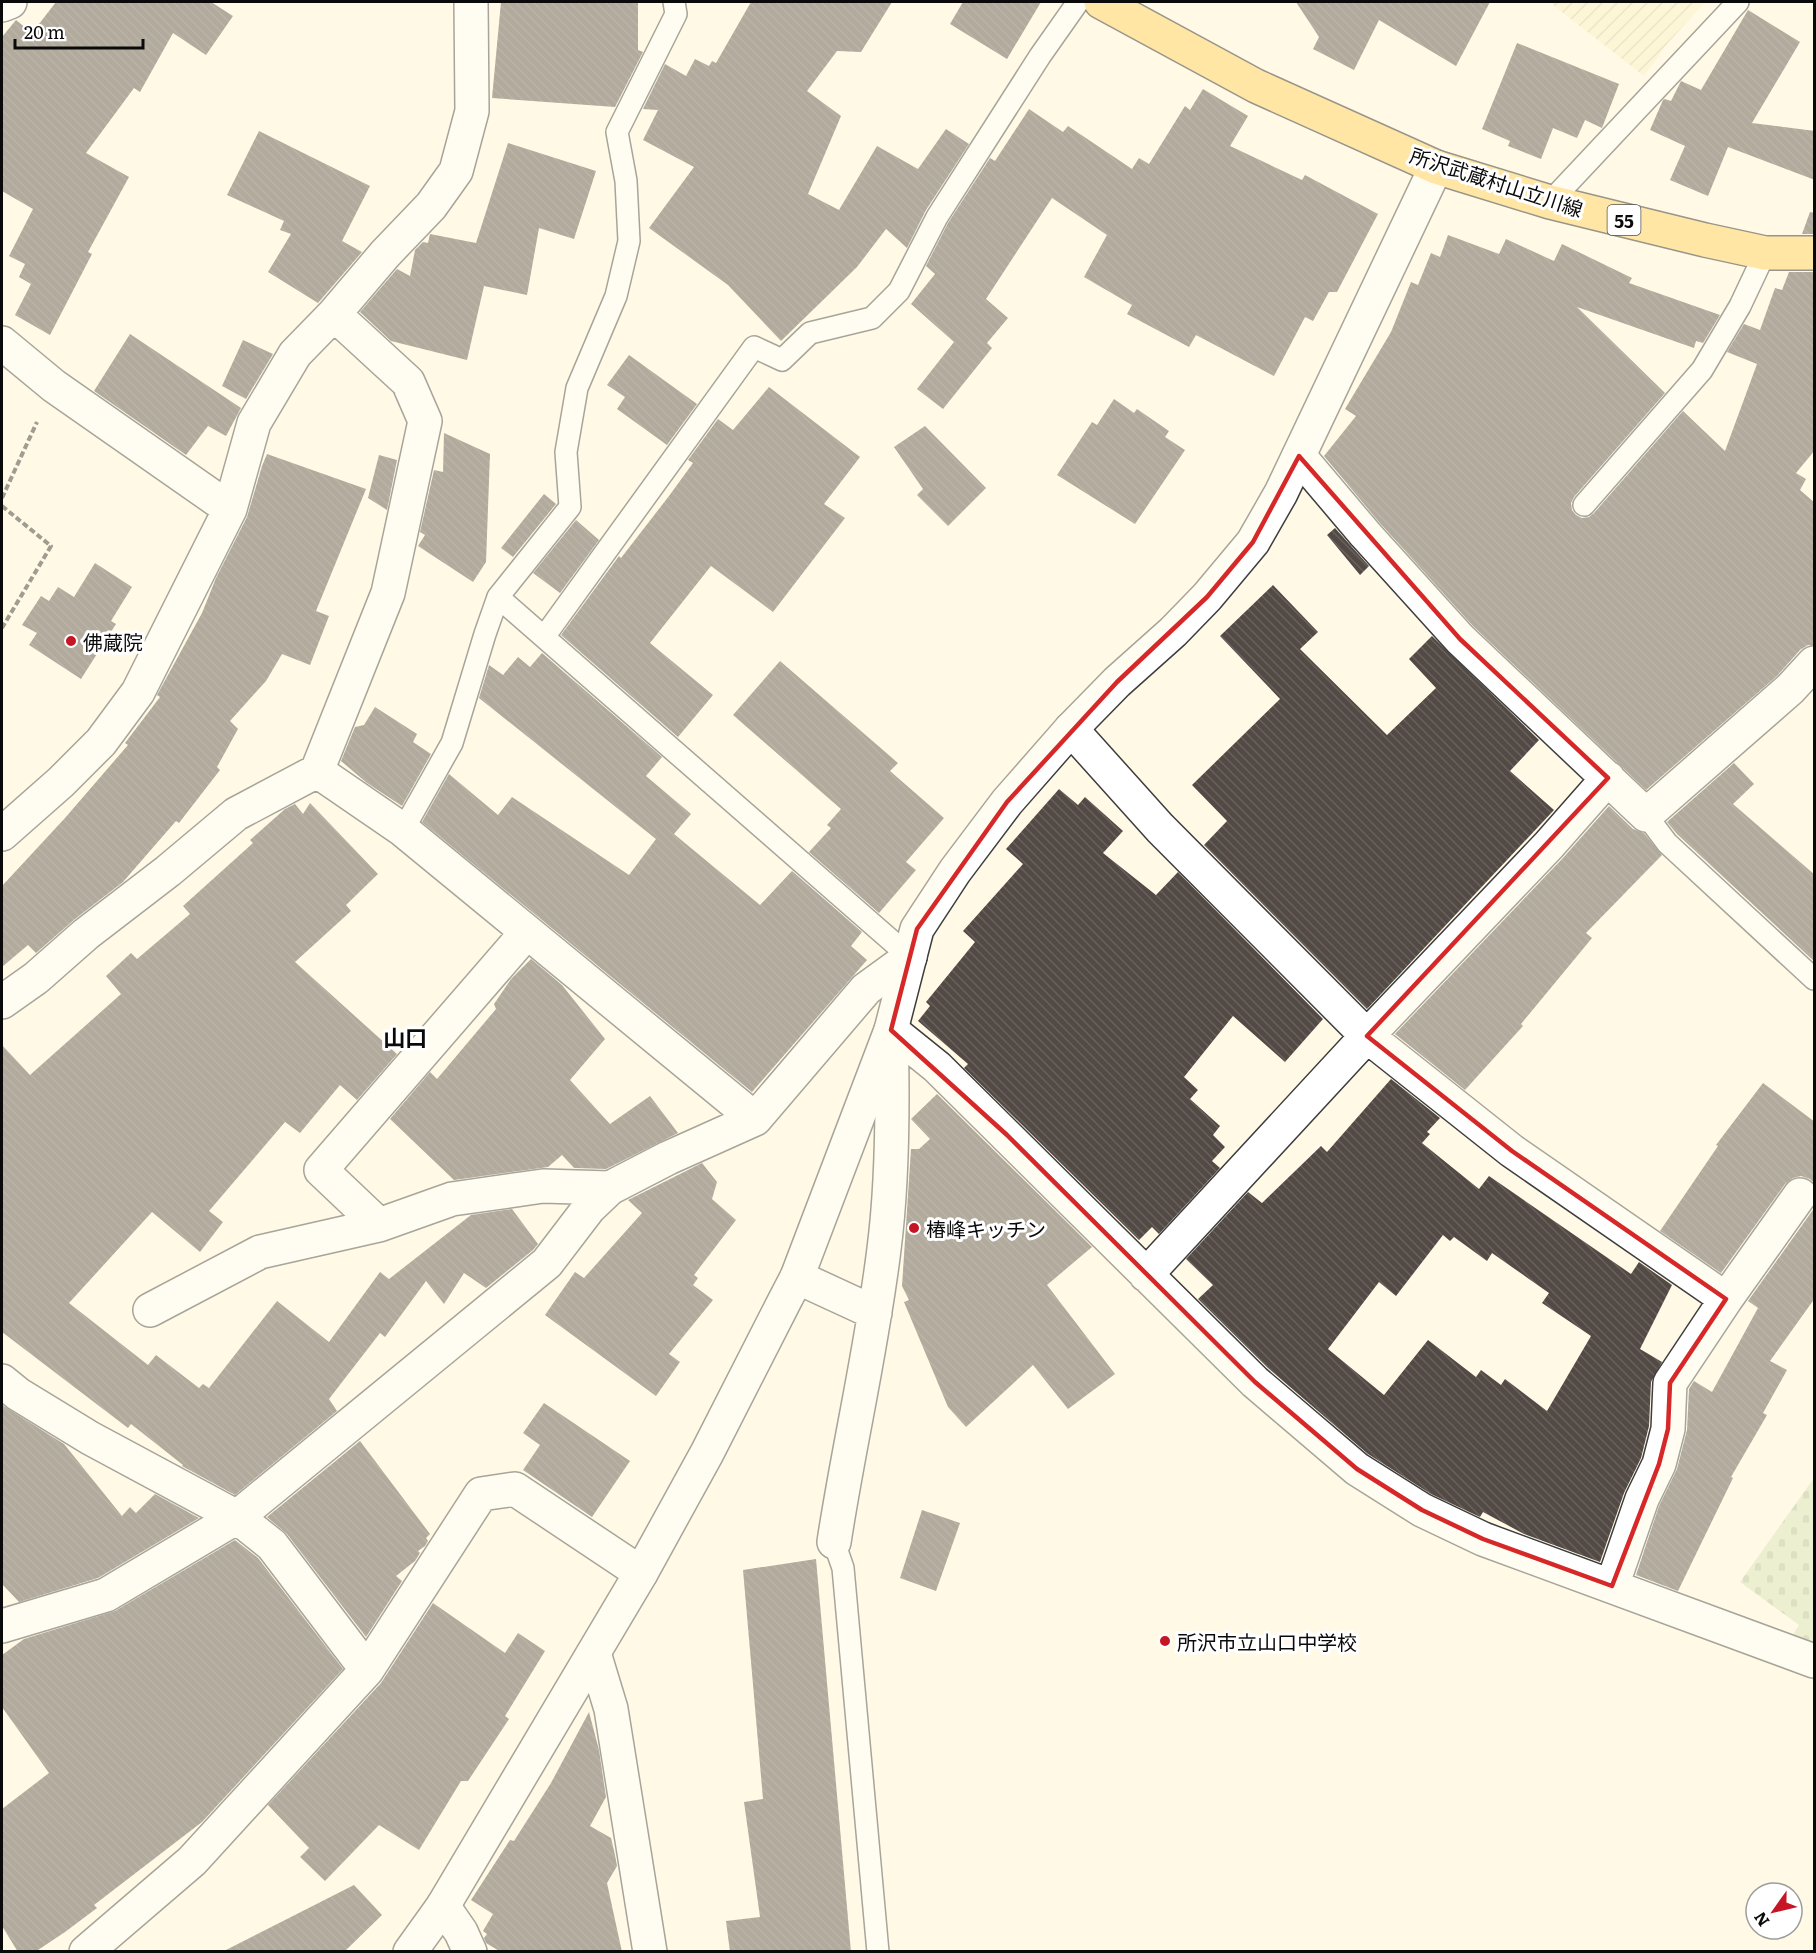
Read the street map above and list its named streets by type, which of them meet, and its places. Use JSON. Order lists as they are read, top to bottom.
{
  "streets": {
    "main road": ["所沢武蔵村山立川線", "55"]
  },
  "districts": ["山口"],
  "places": ["佛蔵院", "椿峰キッチン", "所沢市立山口中学校"],
  "scale_bar": "20 m",
  "north": "bottom left"
}
